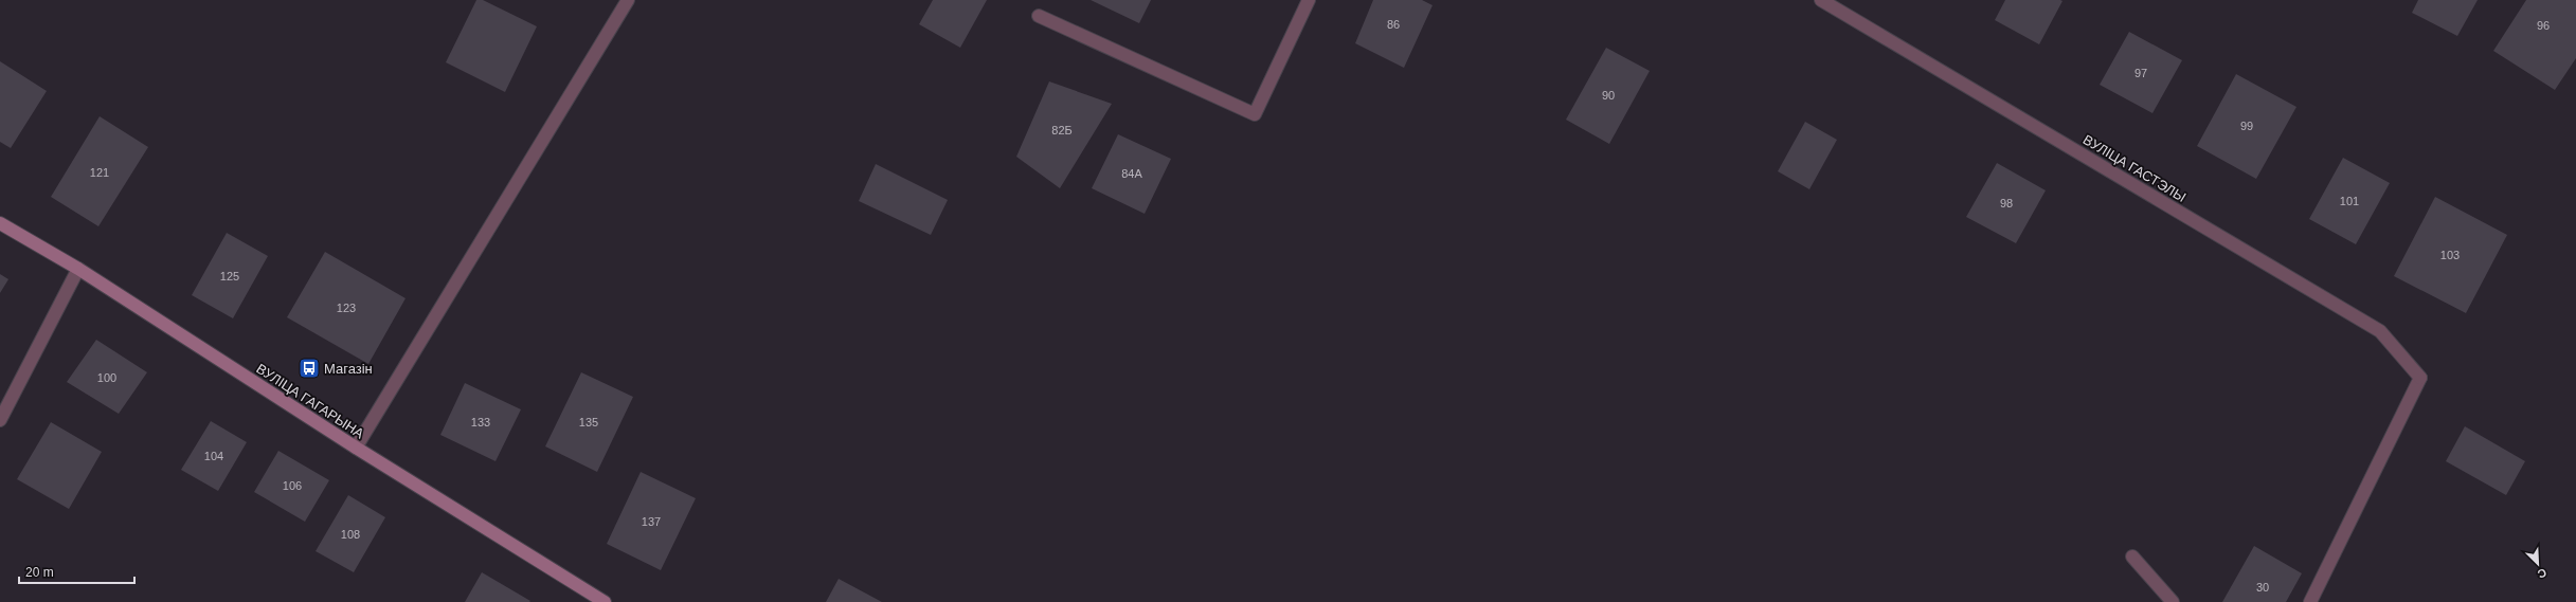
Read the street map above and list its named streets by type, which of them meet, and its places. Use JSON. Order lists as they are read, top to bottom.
{
  "streets": {
    "street": ["ВУЛІЦА ГАСТЭЛЫ", "ВУЛІЦА ГАГАРЫНА"]
  },
  "places": {
    "bus stop": ["Магазін"]
  },
  "house_numbers": [
    "86",
    "96",
    "97",
    "90",
    "99",
    "82Б",
    "121",
    "84А",
    "101",
    "98",
    "103",
    "125",
    "123",
    "100",
    "133",
    "135",
    "104",
    "106",
    "137",
    "108",
    "30"
  ],
  "scale_bar": "20 m",
  "north": "bottom right"
}
